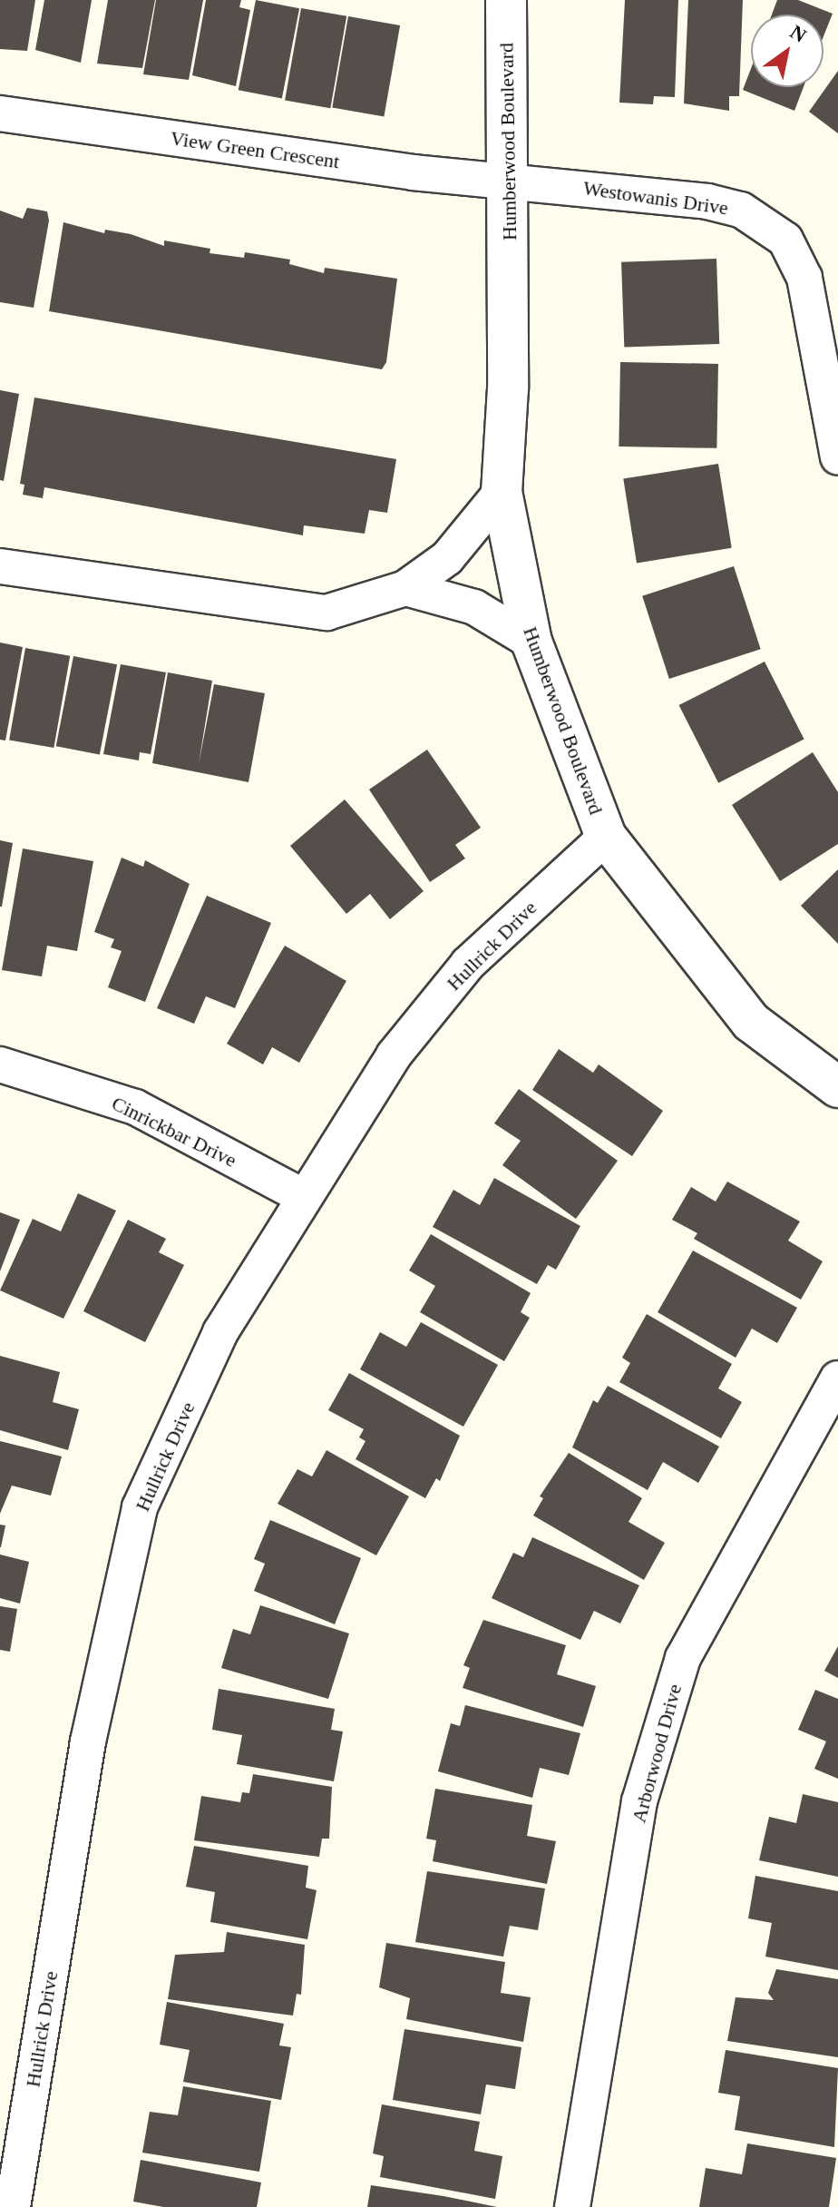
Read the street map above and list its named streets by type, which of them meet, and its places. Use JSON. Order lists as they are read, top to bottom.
{
  "streets": {
    "street": [
      "Humberwood Boulevard",
      "View Green Crescent",
      "Westowanis Drive",
      "Hullrick Drive",
      "Cinrickbar Drive",
      "Arborwood Drive"
    ]
  },
  "crossings": [
    ["Humberwood Boulevard", "View Green Crescent"],
    ["Humberwood Boulevard", "Westowanis Drive"],
    ["Humberwood Boulevard", "Hullrick Drive"],
    ["View Green Crescent", "Westowanis Drive"],
    ["Hullrick Drive", "Cinrickbar Drive"]
  ],
  "north": "top right"
}
